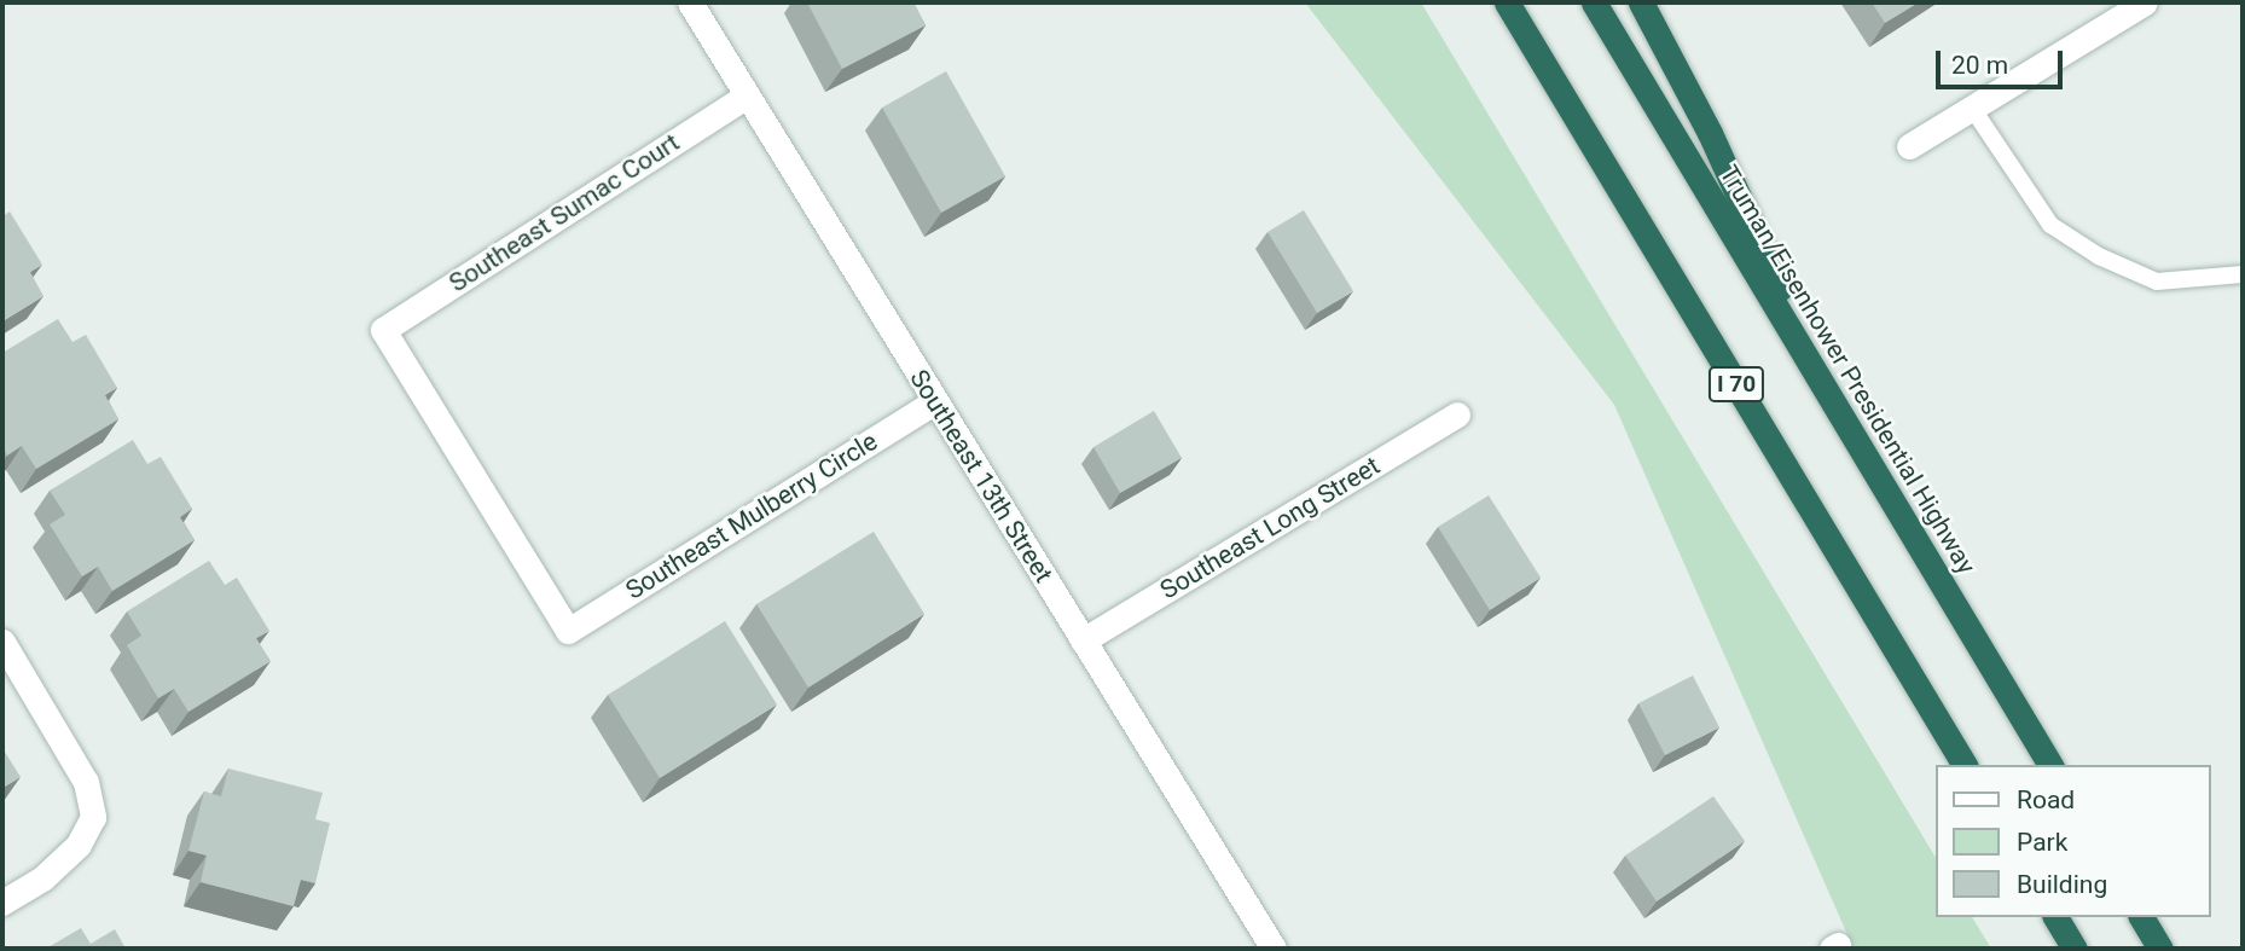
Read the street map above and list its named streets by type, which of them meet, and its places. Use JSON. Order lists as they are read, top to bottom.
{
  "streets": {
    "highway": ["Truman/Eisenhower Presidential Highway", "I 70"],
    "street": [
      "Southeast Sumac Court",
      "Southeast 13th Street",
      "Southeast Mulberry Circle",
      "Southeast Long Street"
    ]
  },
  "crossings": [
    ["Southeast Sumac Court", "Southeast 13th Street"],
    ["Southeast Sumac Court", "Southeast Mulberry Circle"],
    ["Southeast 13th Street", "Southeast Mulberry Circle"],
    ["Southeast 13th Street", "Southeast Long Street"]
  ],
  "legend": ["Road", "Park", "Building"],
  "scale_bar": "20 m"
}
